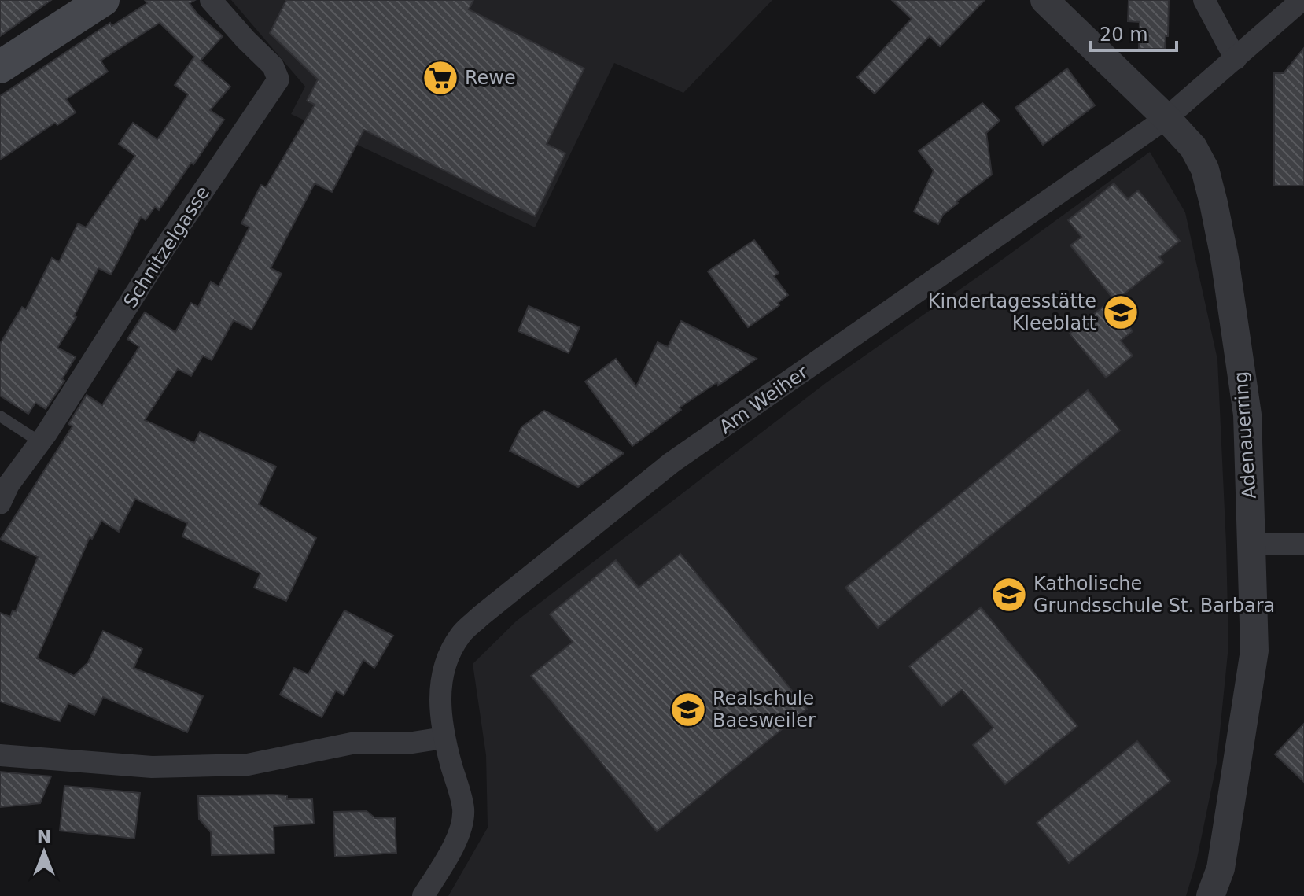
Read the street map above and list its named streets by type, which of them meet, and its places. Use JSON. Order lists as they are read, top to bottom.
{
  "streets": {
    "street": ["Schnitzelgasse", "Am Weiher", "Adenauerring"]
  },
  "crossings": [
    ["Am Weiher", "Adenauerring"]
  ],
  "places": {
    "supermarket": ["Rewe"],
    "school or university": ["Kindertagesstätte Kleeblatt", "Katholische Grundsschule St. Barbara", "Realschule Baesweiler"]
  },
  "scale_bar": "20 m",
  "north": "top"
}
